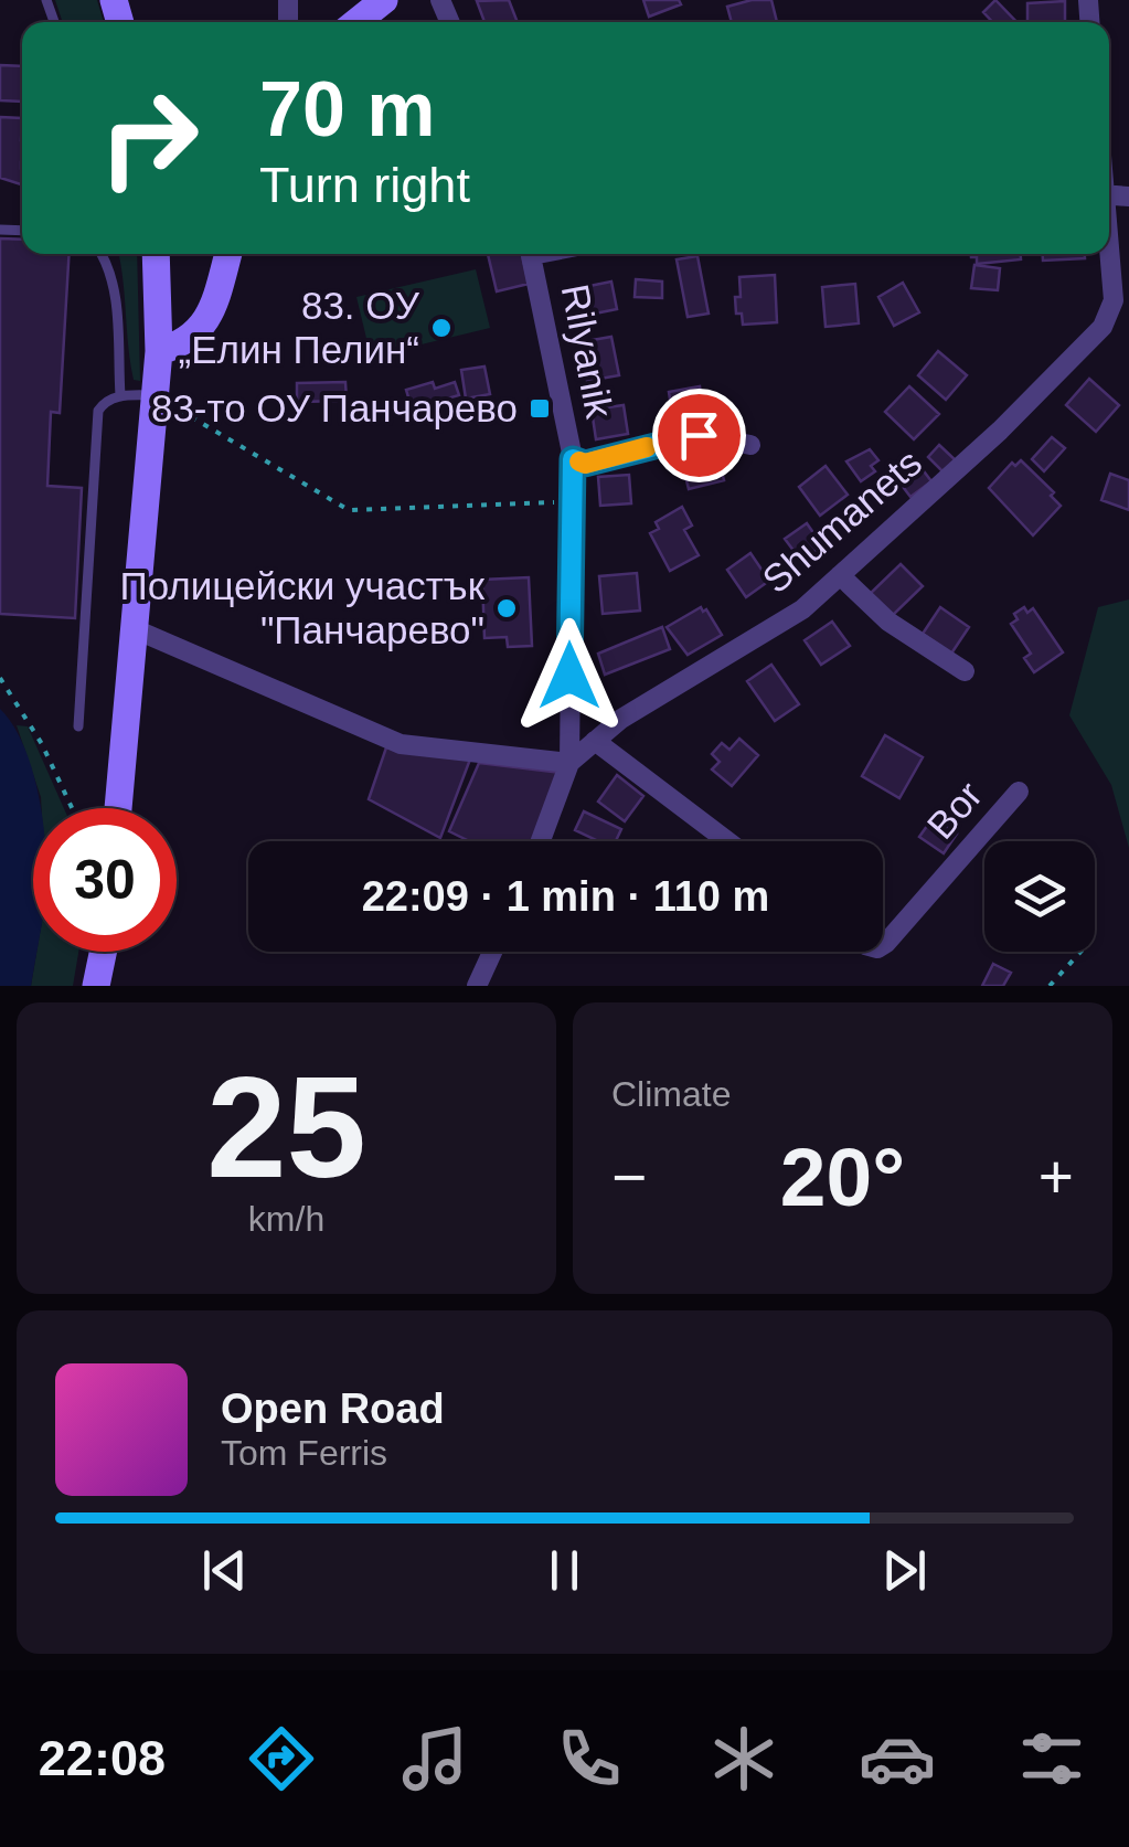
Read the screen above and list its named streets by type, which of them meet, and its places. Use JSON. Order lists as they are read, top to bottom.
{
  "streets": {
    "street": ["Rilyanik", "Shumanets", "Bor"]
  },
  "crossings": [
    ["Rilyanik", "Shumanets"]
  ],
  "places": {
    "other": ["83. ОУ „Елин Пелин“", "Полицейски участък \"Панчарево\""],
    "transit": ["83-то ОУ Панчарево"]
  },
  "page": {
    "turn": ["70 m", "Turn right"],
    "limit": "30",
    "trip": "22:09 · 1 min · 110 m",
    "tile": [
      ["25", "km/h"],
      "Climate"
    ],
    "heat": ["−", "20°", "+"],
    "song": ["Open Road", "Tom Ferris"],
    "tabs": "22:08"
  }
}
